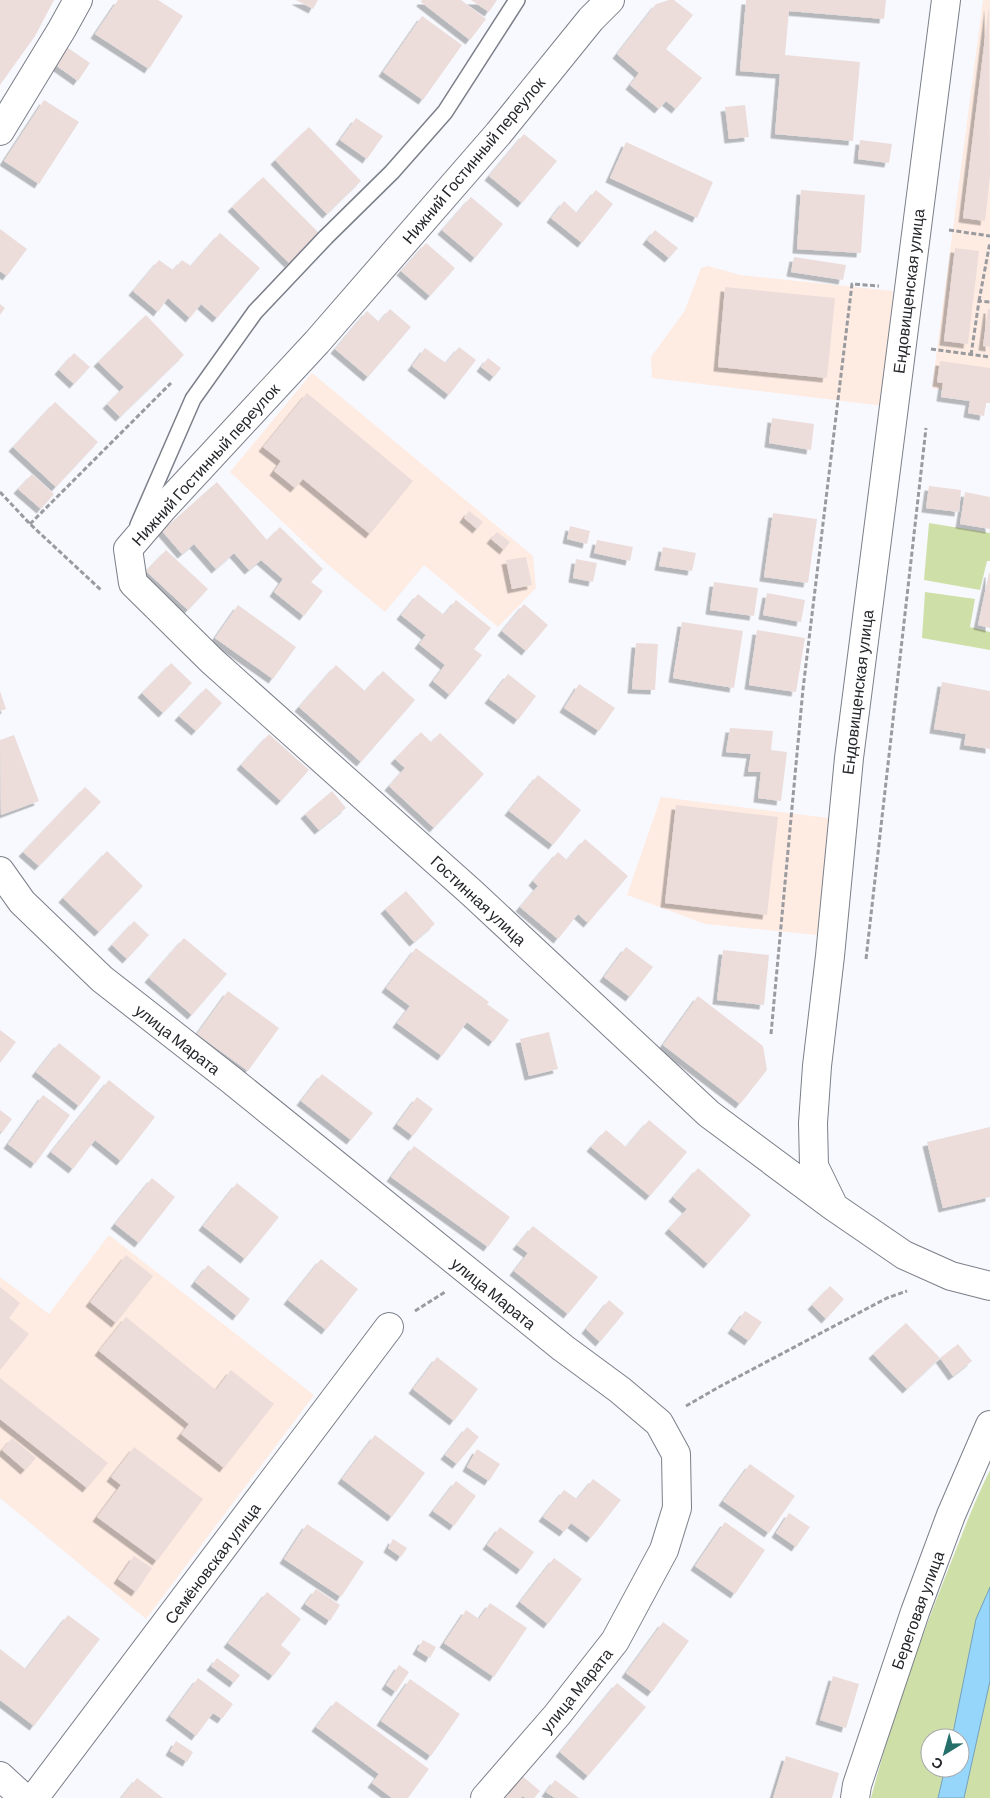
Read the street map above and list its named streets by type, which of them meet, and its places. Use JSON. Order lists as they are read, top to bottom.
{
  "streets": {
    "street": [
      "Нижний Гостинный переулок",
      "Ендовищенская улица",
      "Гостинная улица",
      "улица Марата",
      "Семёновская улица",
      "Береговая улица"
    ]
  },
  "crossings": [
    ["Ендовищенская улица", "Гостинная улица"]
  ],
  "north": "bottom left"
}
